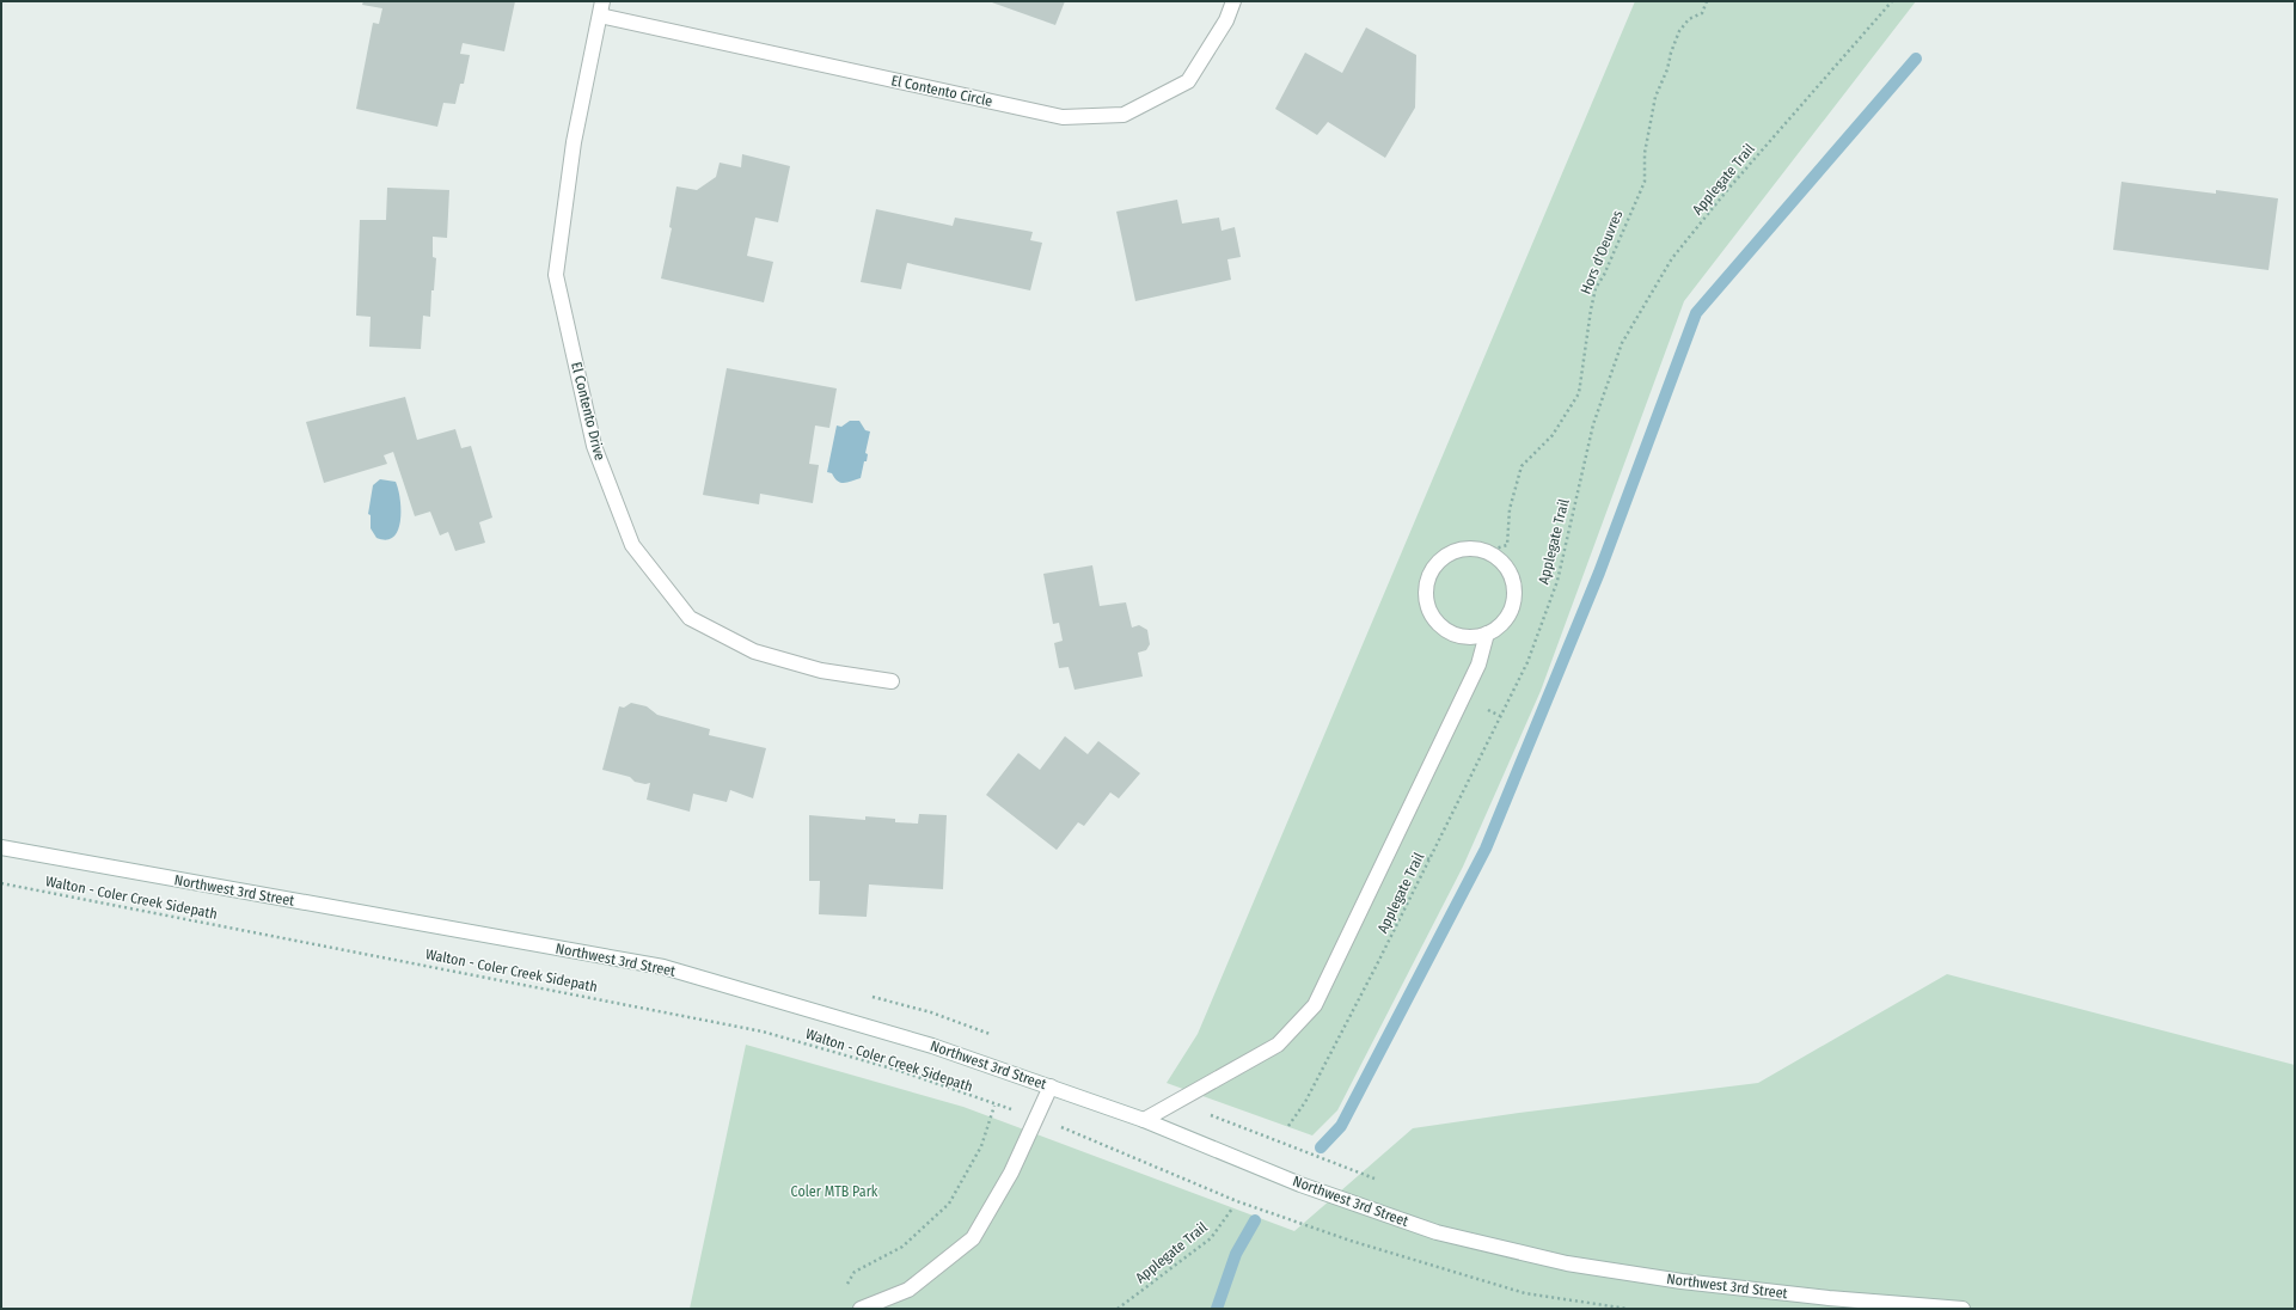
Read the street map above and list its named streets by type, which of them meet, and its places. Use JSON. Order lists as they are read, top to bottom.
{
  "streets": {
    "street": ["El Contento Circle", "El Contento Drive", "Northwest 3rd Street"],
    "path": ["Applegate Trail", "Hors d'Oeuvres", "Walton - Coler Creek Sidepath"]
  },
  "crossings": [
    ["El Contento Circle", "El Contento Drive"]
  ],
  "parks": ["Coler MTB Park"]
}
